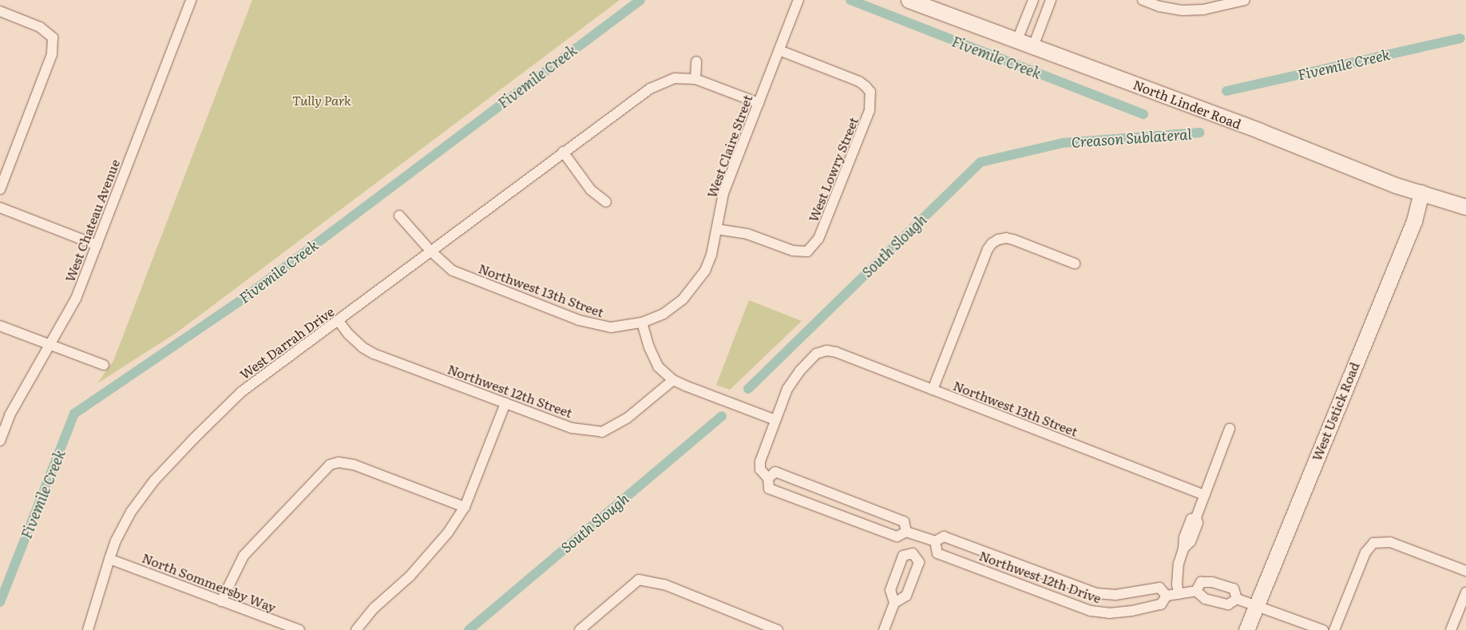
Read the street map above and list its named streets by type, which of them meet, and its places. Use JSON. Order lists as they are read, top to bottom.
{
  "streets": {
    "main road": ["North Linder Road", "West Ustick Road"],
    "street": [
      "West Claire Street",
      "West Lowry Street",
      "West Chateau Avenue",
      "Northwest 13th Street",
      "West Darrah Drive",
      "Northwest 12th Street",
      "Northwest 12th Drive",
      "North Sommersby Way"
    ]
  },
  "crossings": [
    ["North Linder Road", "West Ustick Road"],
    ["West Claire Street", "West Lowry Street"],
    ["West Claire Street", "Northwest 13th Street"],
    ["West Claire Street", "West Darrah Drive"],
    ["Northwest 13th Street", "West Darrah Drive"],
    ["West Darrah Drive", "Northwest 12th Street"],
    ["West Darrah Drive", "North Sommersby Way"],
    ["West Ustick Road", "Northwest 12th Drive"]
  ],
  "water": ["Fivemile Creek", "Creason Sublateral", "South Slough"],
  "parks": ["Tully Park"]
}
